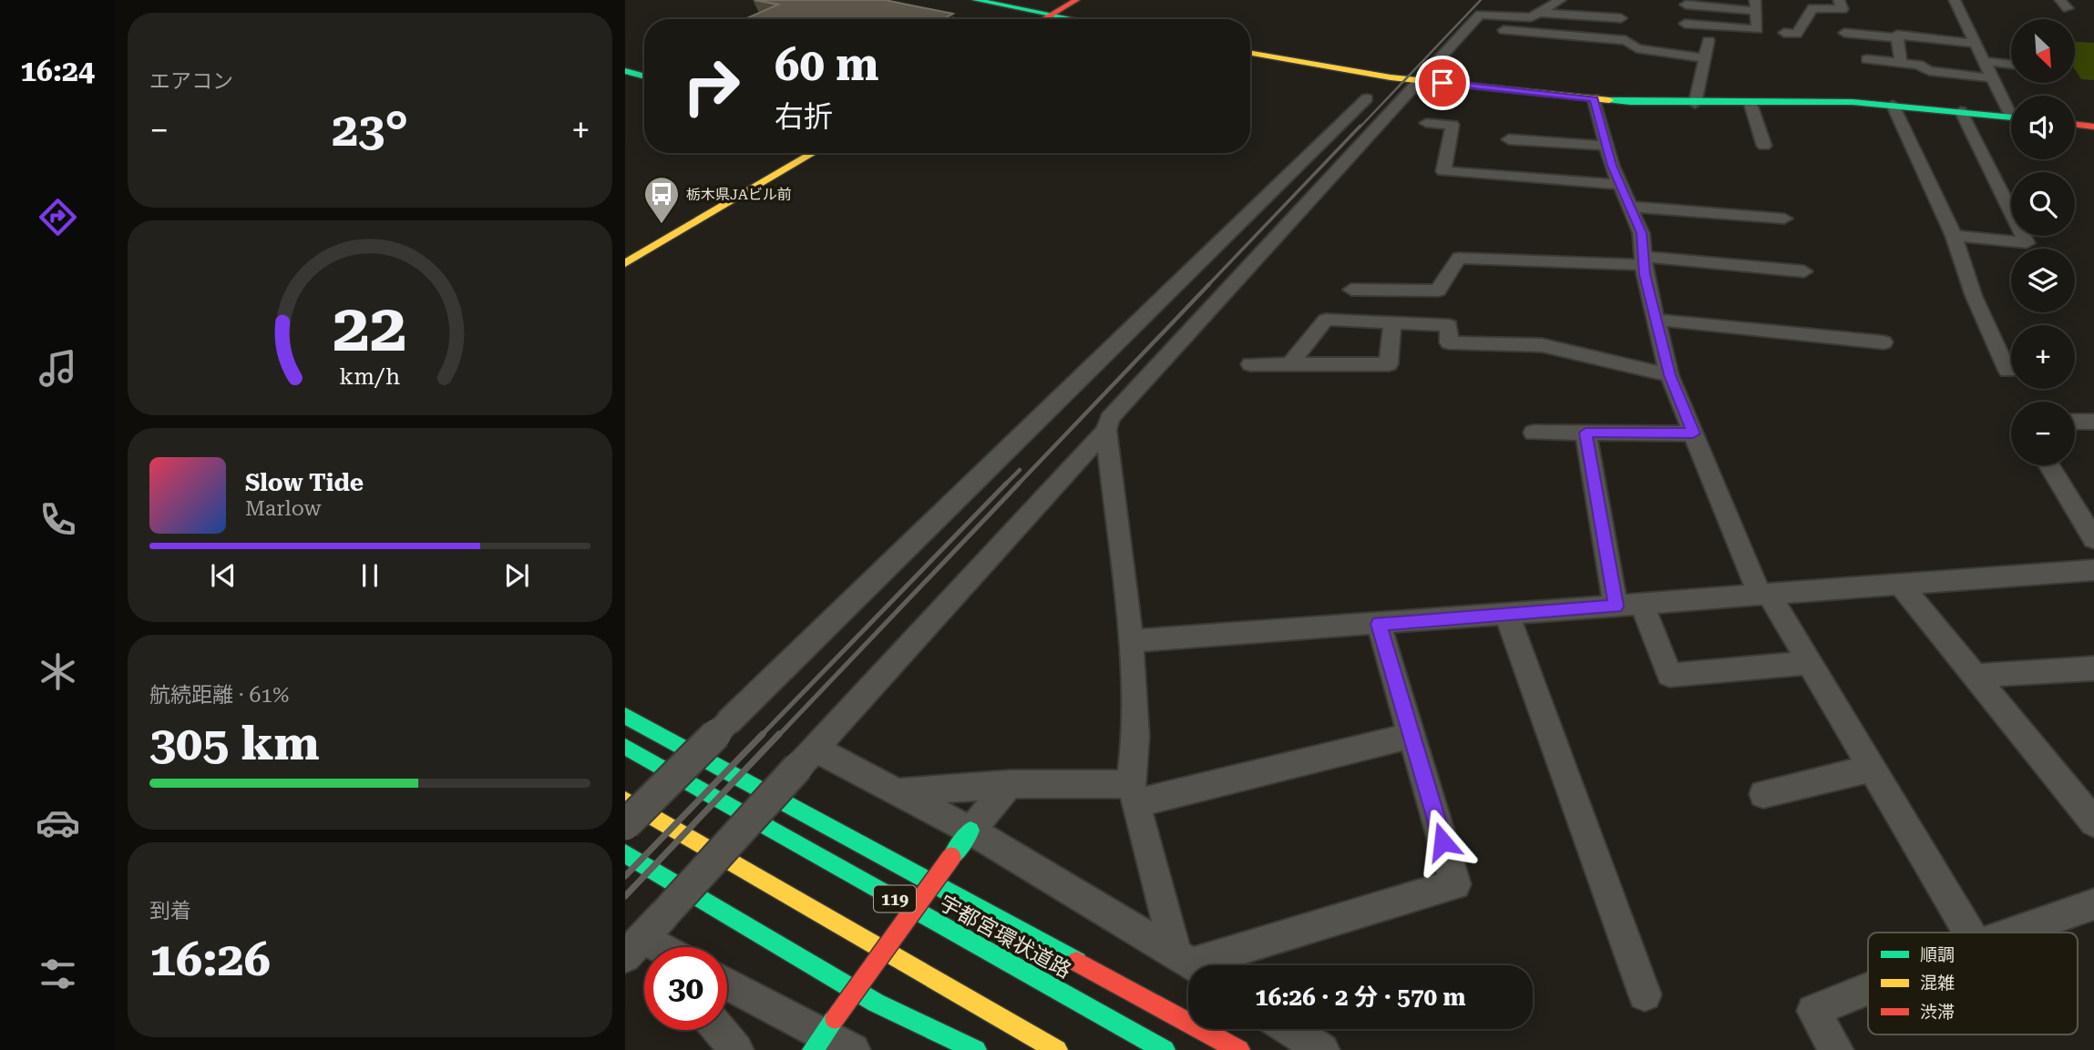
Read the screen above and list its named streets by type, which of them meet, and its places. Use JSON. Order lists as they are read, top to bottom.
{
  "streets": {
    "main road": ["119", "宇都宮環状道路"]
  },
  "places": {
    "bus stop": ["栃木県JAビル前"]
  },
  "legend": ["順調", "混雑", "渋滞"],
  "north": "bottom right",
  "page": {
    "tabs": "16:24",
    "tile": [
      "エアコン",
      ["航続距離 · 61%", "305 km"],
      ["到着", "16:26"]
    ],
    "map_buttons": ["+", "−"],
    "turn": ["60 m", "右折"],
    "heat": ["−", "23°", "+"],
    "song": ["Slow Tide", "Marlow"],
    "limit": "30",
    "trip": "16:26 · 2 分 · 570 m",
    "gauge": ["22", "km/h"]
  }
}
